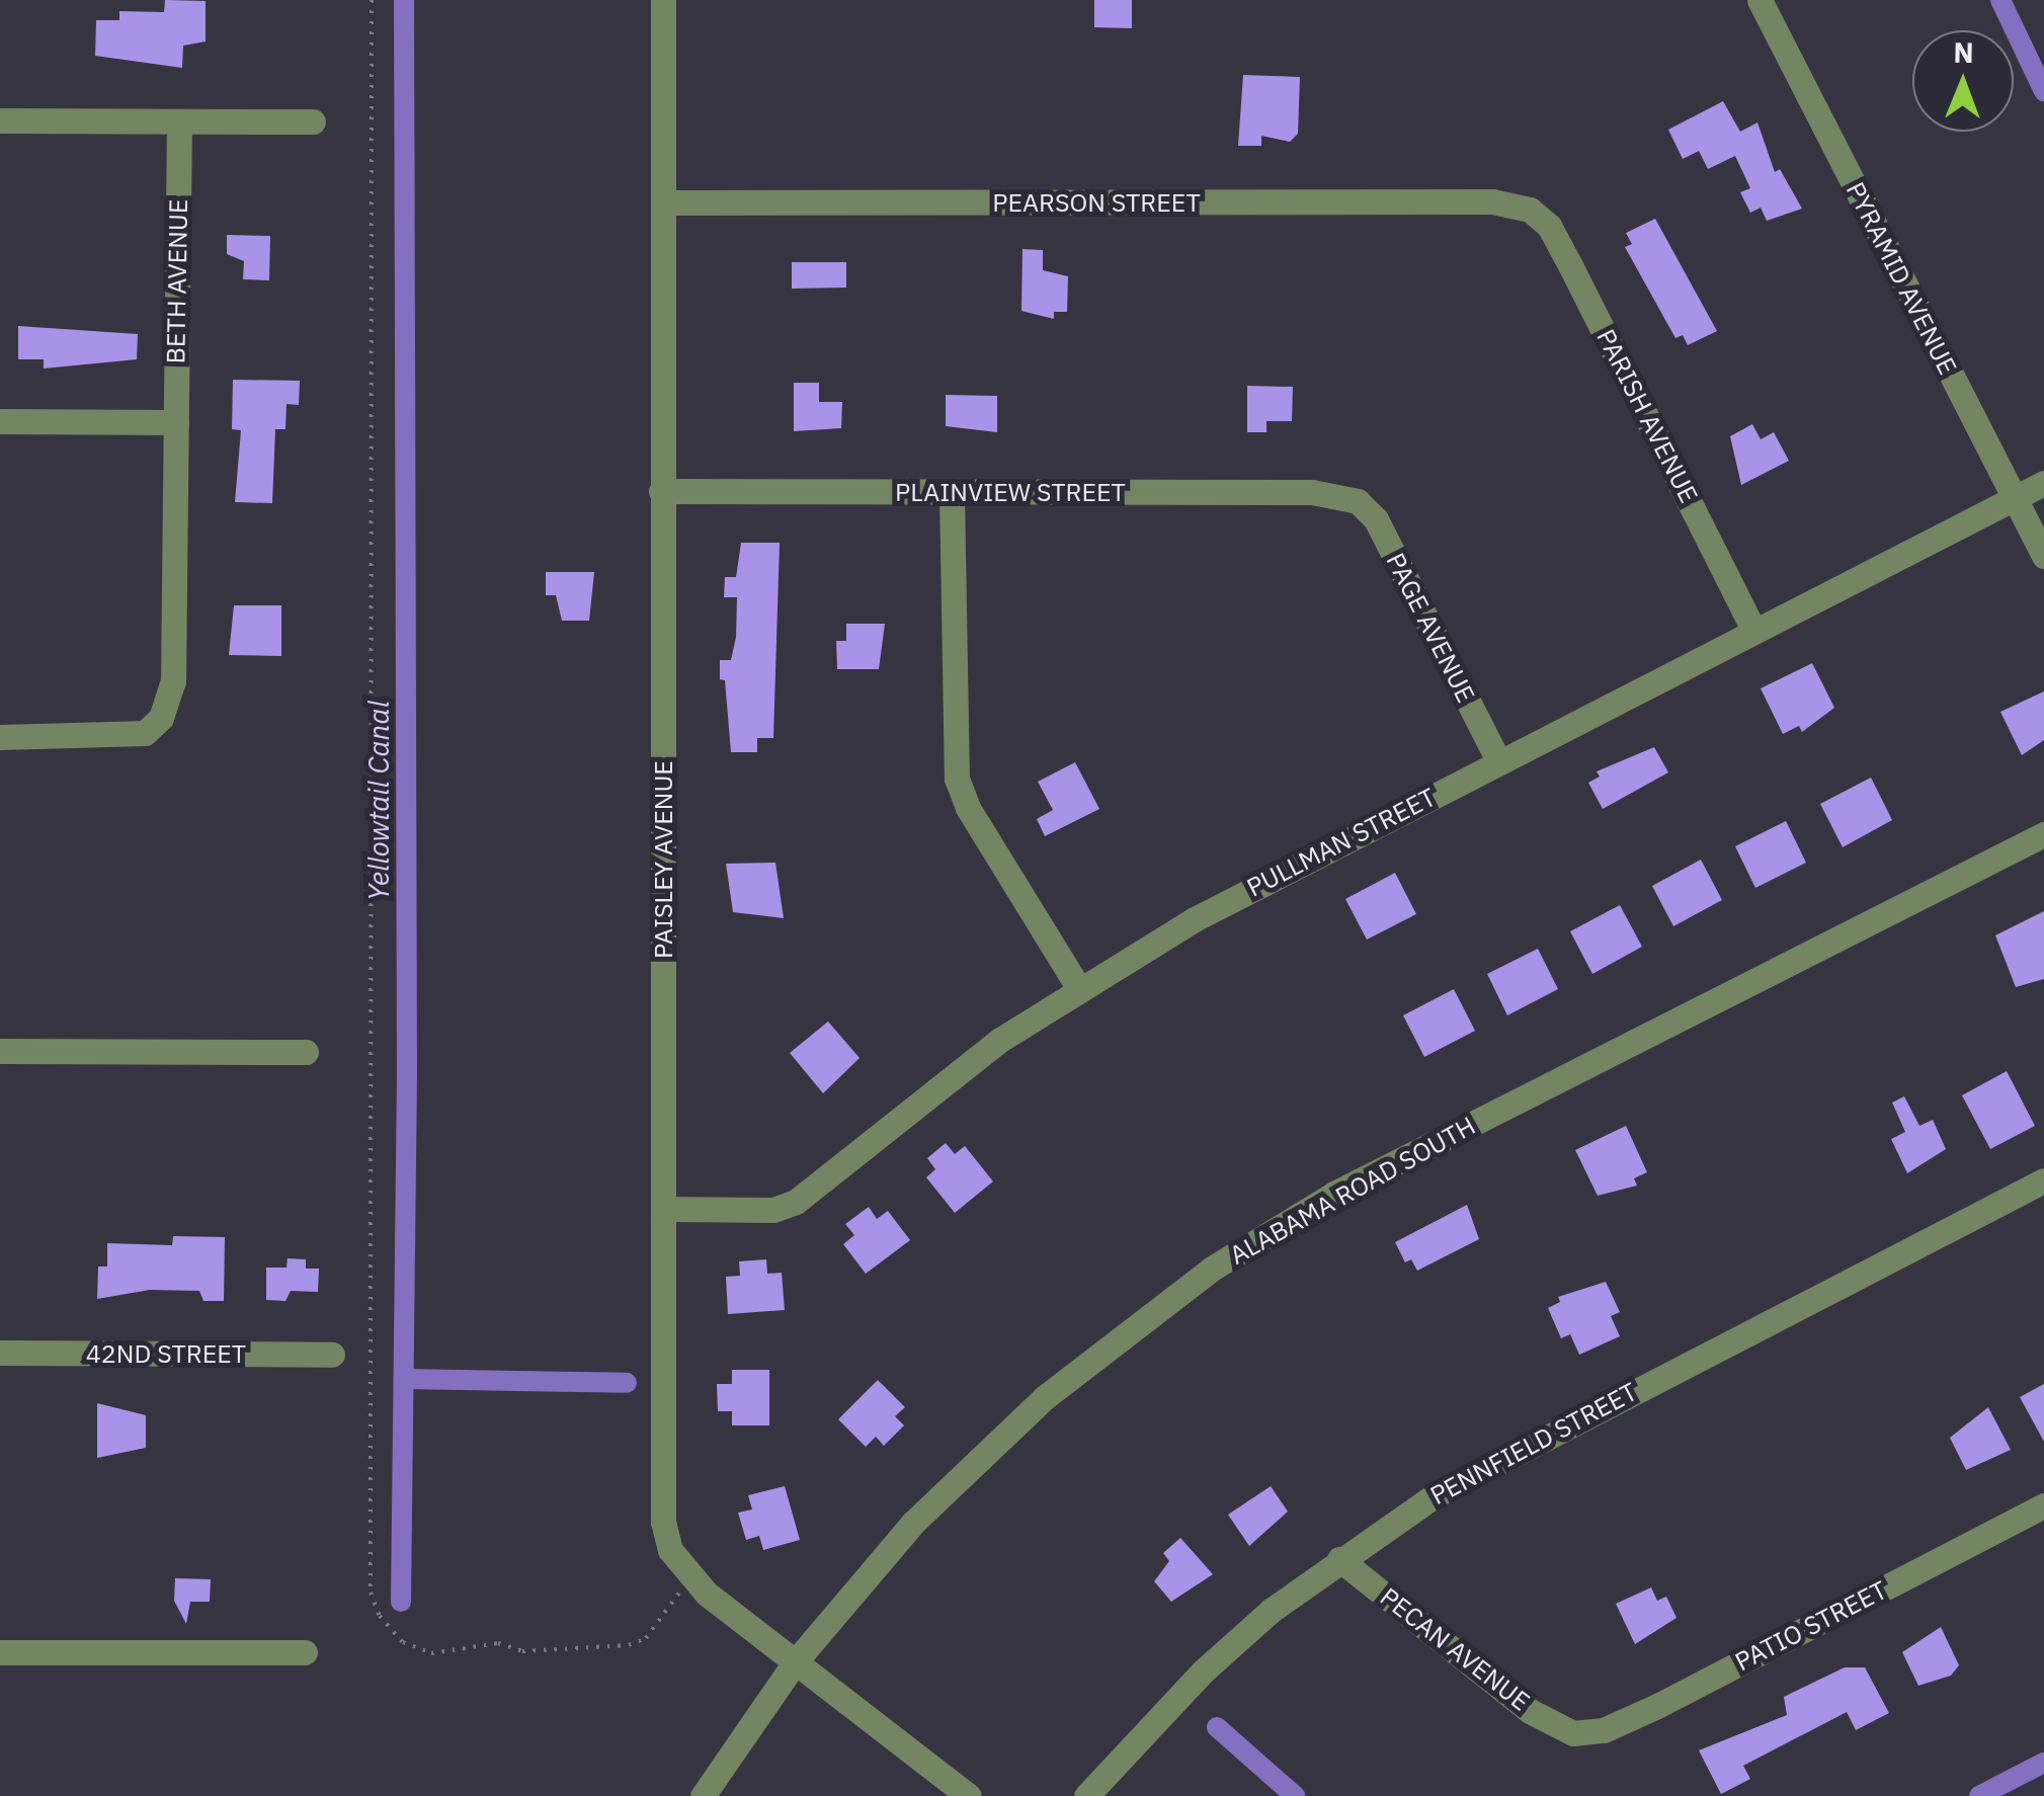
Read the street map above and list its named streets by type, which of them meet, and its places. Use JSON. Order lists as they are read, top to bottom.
{
  "streets": {
    "street": [
      "PEARSON STREET",
      "PYRAMID AVENUE",
      "BETH AVENUE",
      "PARISH AVENUE",
      "PLAINVIEW STREET",
      "PAGE AVENUE",
      "PULLMAN STREET",
      "PAISLEY AVENUE",
      "ALABAMA ROAD SOUTH",
      "42ND STREET",
      "PENNFIELD STREET",
      "PATIO STREET",
      "PECAN AVENUE"
    ]
  },
  "crossings": [
    ["PEARSON STREET", "PARISH AVENUE"],
    ["PEARSON STREET", "PAISLEY AVENUE"],
    ["PYRAMID AVENUE", "PULLMAN STREET"],
    ["PARISH AVENUE", "PULLMAN STREET"],
    ["PLAINVIEW STREET", "PAGE AVENUE"],
    ["PLAINVIEW STREET", "PAISLEY AVENUE"],
    ["PAGE AVENUE", "PULLMAN STREET"],
    ["PULLMAN STREET", "PAISLEY AVENUE"],
    ["PAISLEY AVENUE", "ALABAMA ROAD SOUTH"],
    ["PENNFIELD STREET", "PECAN AVENUE"],
    ["PATIO STREET", "PECAN AVENUE"]
  ],
  "water": ["Yellowtail Canal"],
  "north": "top"
}
